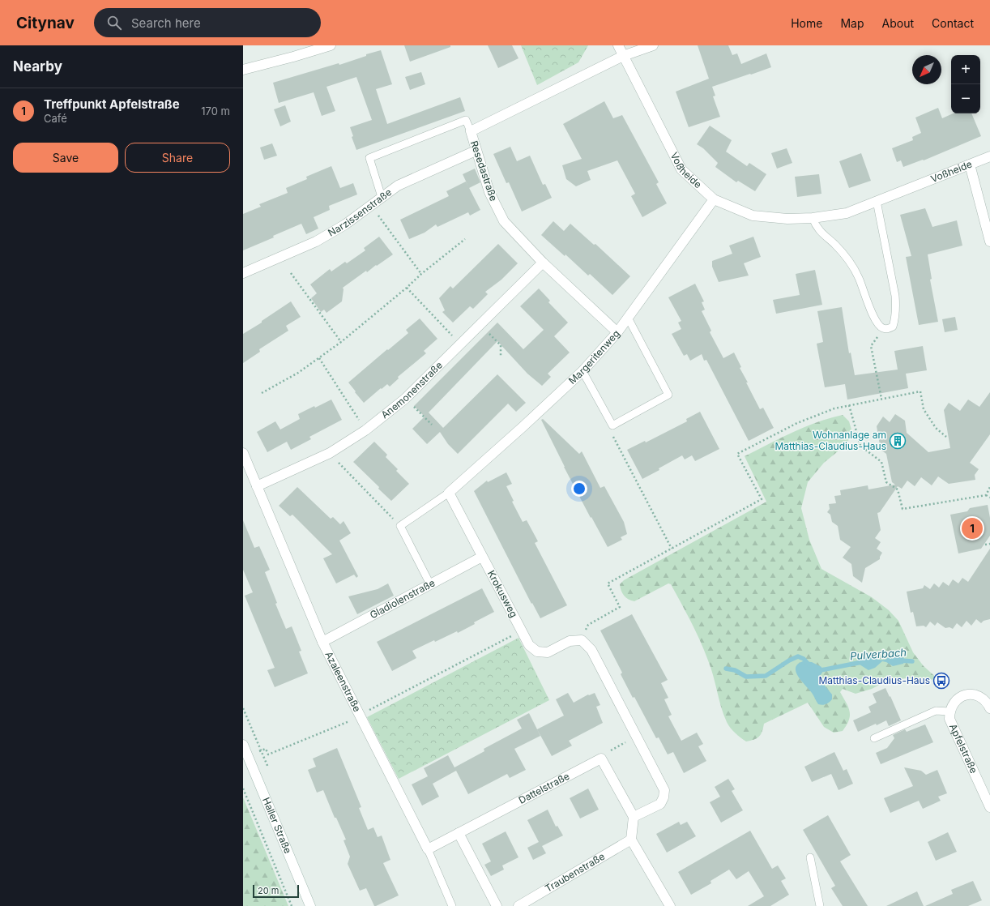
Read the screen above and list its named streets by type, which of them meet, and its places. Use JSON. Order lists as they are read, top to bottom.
{
  "streets": {
    "street": [
      "Voßheide",
      "Resedastraße",
      "Narzissenstraße",
      "Margeritenweg",
      "Anemonenstraße",
      "Krokusweg",
      "Gladiolenstraße",
      "Azaleenstraße",
      "Apfelstraße",
      "Dattelstraße",
      "Haller Straße",
      "Traubenstraße"
    ]
  },
  "crossings": [
    ["Voßheide", "Resedastraße"],
    ["Voßheide", "Margeritenweg"],
    ["Resedastraße", "Narzissenstraße"],
    ["Resedastraße", "Margeritenweg"],
    ["Resedastraße", "Anemonenstraße"],
    ["Margeritenweg", "Krokusweg"],
    ["Anemonenstraße", "Azaleenstraße"],
    ["Krokusweg", "Gladiolenstraße"],
    ["Gladiolenstraße", "Azaleenstraße"],
    ["Azaleenstraße", "Dattelstraße"]
  ],
  "water": ["Pulverbach"],
  "places": {
    "building": ["Wohnanlage am Matthias-Claudius-Haus"],
    "bus stop": ["Matthias-Claudius-Haus"]
  },
  "scale_bar": "20 m",
  "north": "bottom left",
  "page": {
    "header": "Citynav",
    "search": "Search here",
    "nav": [
      "Home",
      "Map",
      "About",
      "Contact"
    ],
    "heading": "Nearby",
    "map_buttons": ["+", "−"],
    "list": [
      {
        "mark": "1",
        "name": "Treffpunkt Apfelstraße",
        "note": "Café",
        "value": "170 m"
      }
    ],
    "buttons": ["Save", "Share"],
    "pins": "1",
    "scale": "20 m"
  }
}
